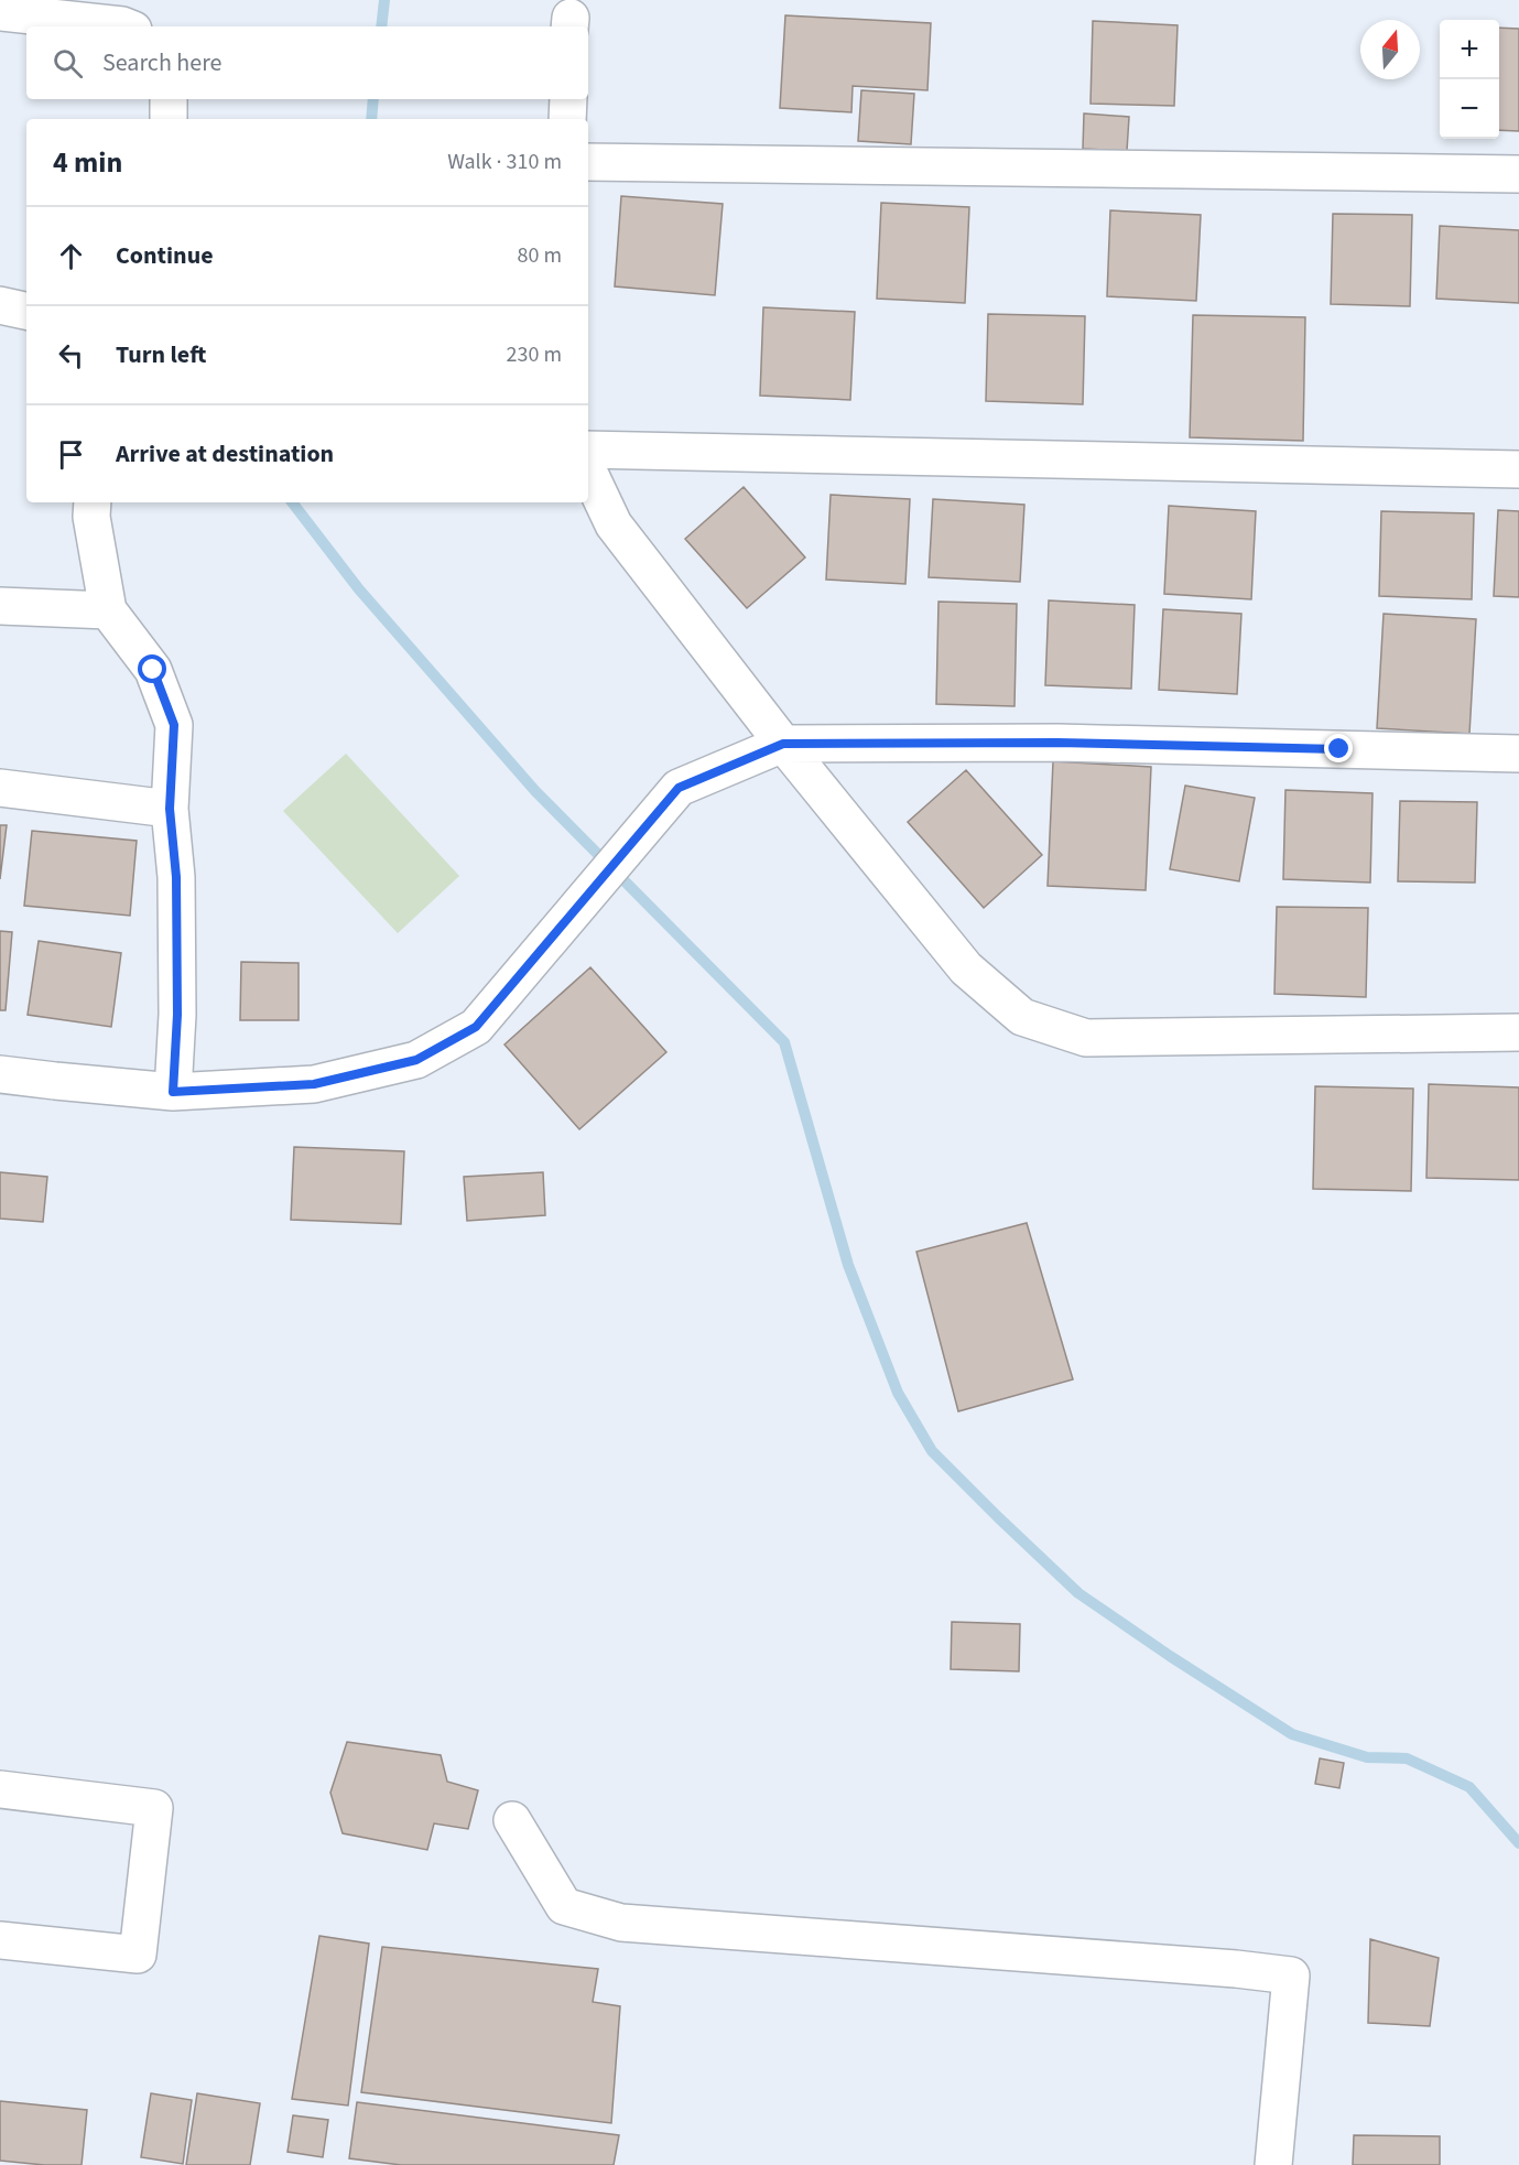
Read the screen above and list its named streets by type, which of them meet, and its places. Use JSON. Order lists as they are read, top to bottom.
{
  "north": "top",
  "page": {
    "map_buttons": ["+", "−"],
    "search": "Search here",
    "heading": ["4 min", "Walk · 310 m"],
    "list": [
      ["Continue", "80 m"],
      ["Turn left", "230 m"],
      "Arrive at destination"
    ]
  }
}
